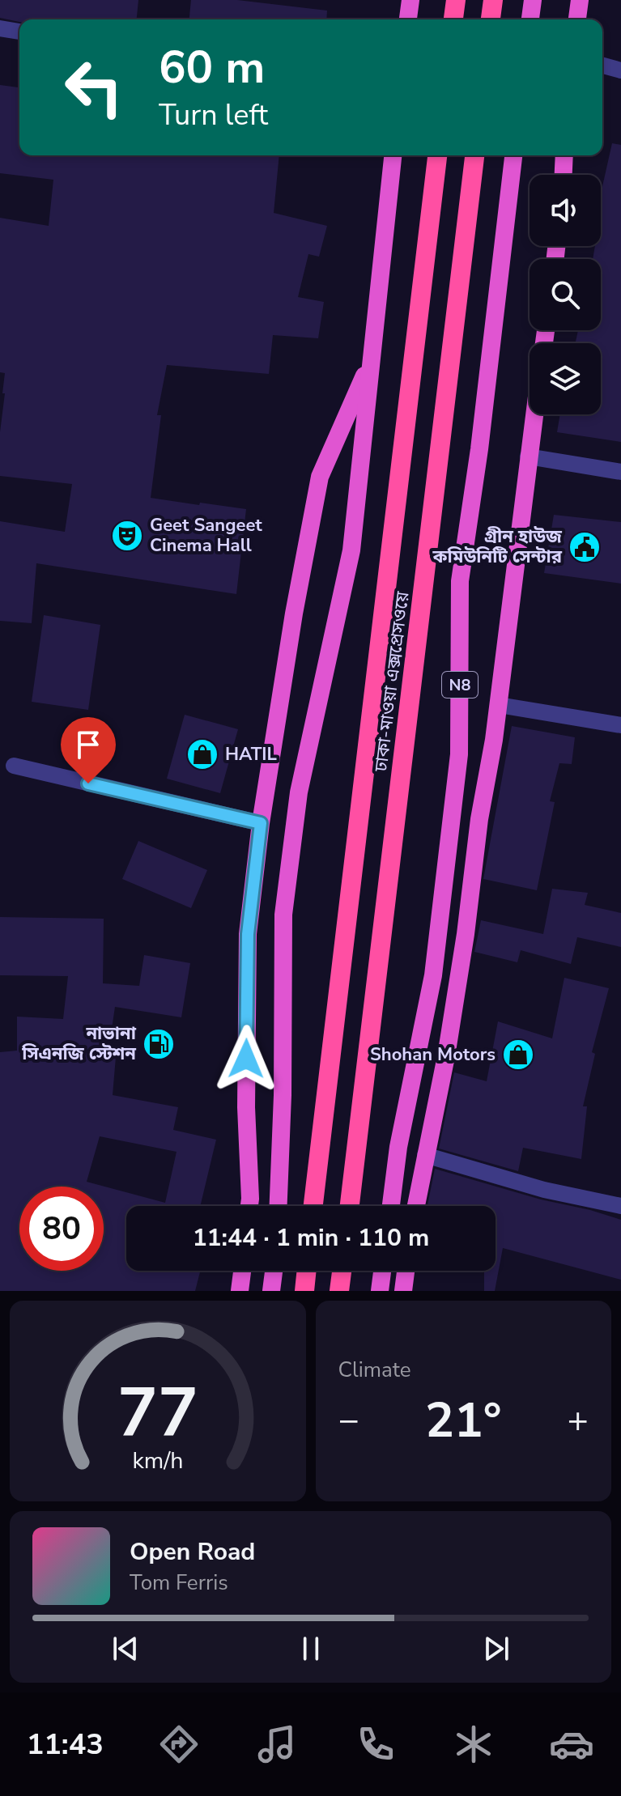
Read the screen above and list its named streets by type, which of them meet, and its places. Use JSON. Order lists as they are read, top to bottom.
{
  "streets": {
    "highway": ["ঢাকা-মাওয়া এক্সপ্রেসওয়ে", "N8"]
  },
  "places": {
    "theatre": ["Geet Sangeet Cinema Hall"],
    "public building": ["গ্রীন হাউজ কমিউনিটি সেন্টার"],
    "shop": ["HATIL", "Shohan Motors"],
    "fuel station": ["নাভানা সিএনজি স্টেশন"]
  },
  "page": {
    "turn": ["60 m", "Turn left"],
    "limit": "80",
    "trip": "11:44 · 1 min · 110 m",
    "tile": "Climate",
    "heat": ["−", "21°", "+"],
    "song": ["Open Road", "Tom Ferris"],
    "tabs": "11:43",
    "gauge": ["77", "km/h"]
  }
}
